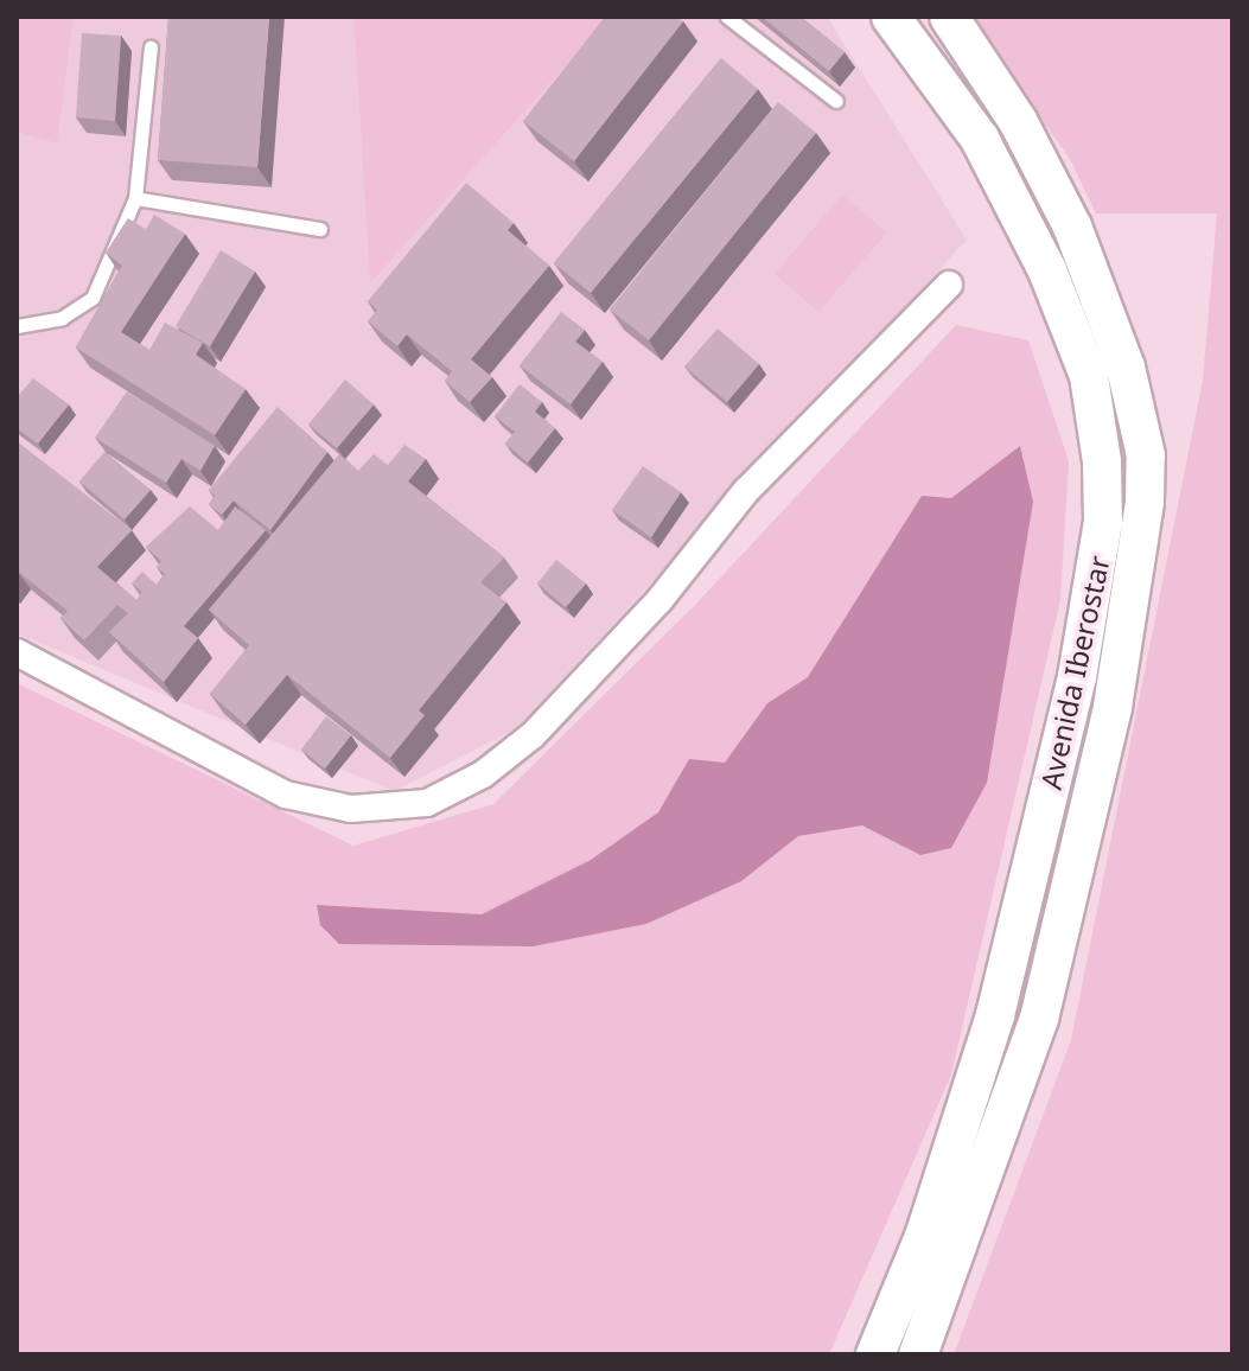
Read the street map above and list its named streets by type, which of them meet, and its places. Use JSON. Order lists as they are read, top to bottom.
{
  "streets": {
    "street": ["Avenida Iberostar"]
  }
}
